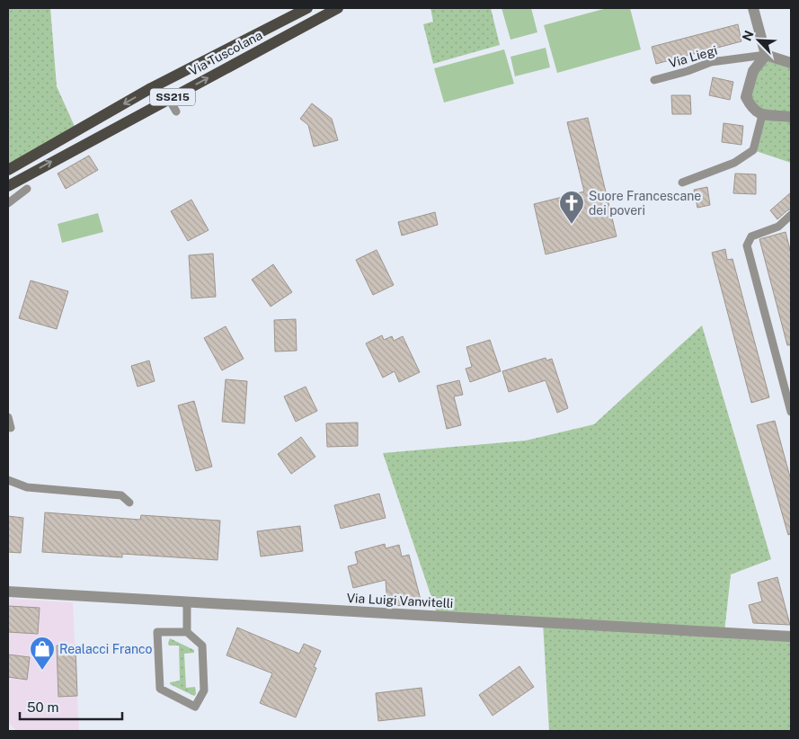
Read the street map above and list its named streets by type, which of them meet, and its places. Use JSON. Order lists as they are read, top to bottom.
{
  "streets": {
    "main road": ["Via Tuscolana", "SS215"],
    "street": ["Via Luigi Vanvitelli"],
    "lane": ["Via Liegi"]
  },
  "places": {
    "church": ["Suore Francescane dei poveri"],
    "shop": ["Realacci Franco"]
  },
  "scale_bar": "50 m",
  "north": "top left"
}
